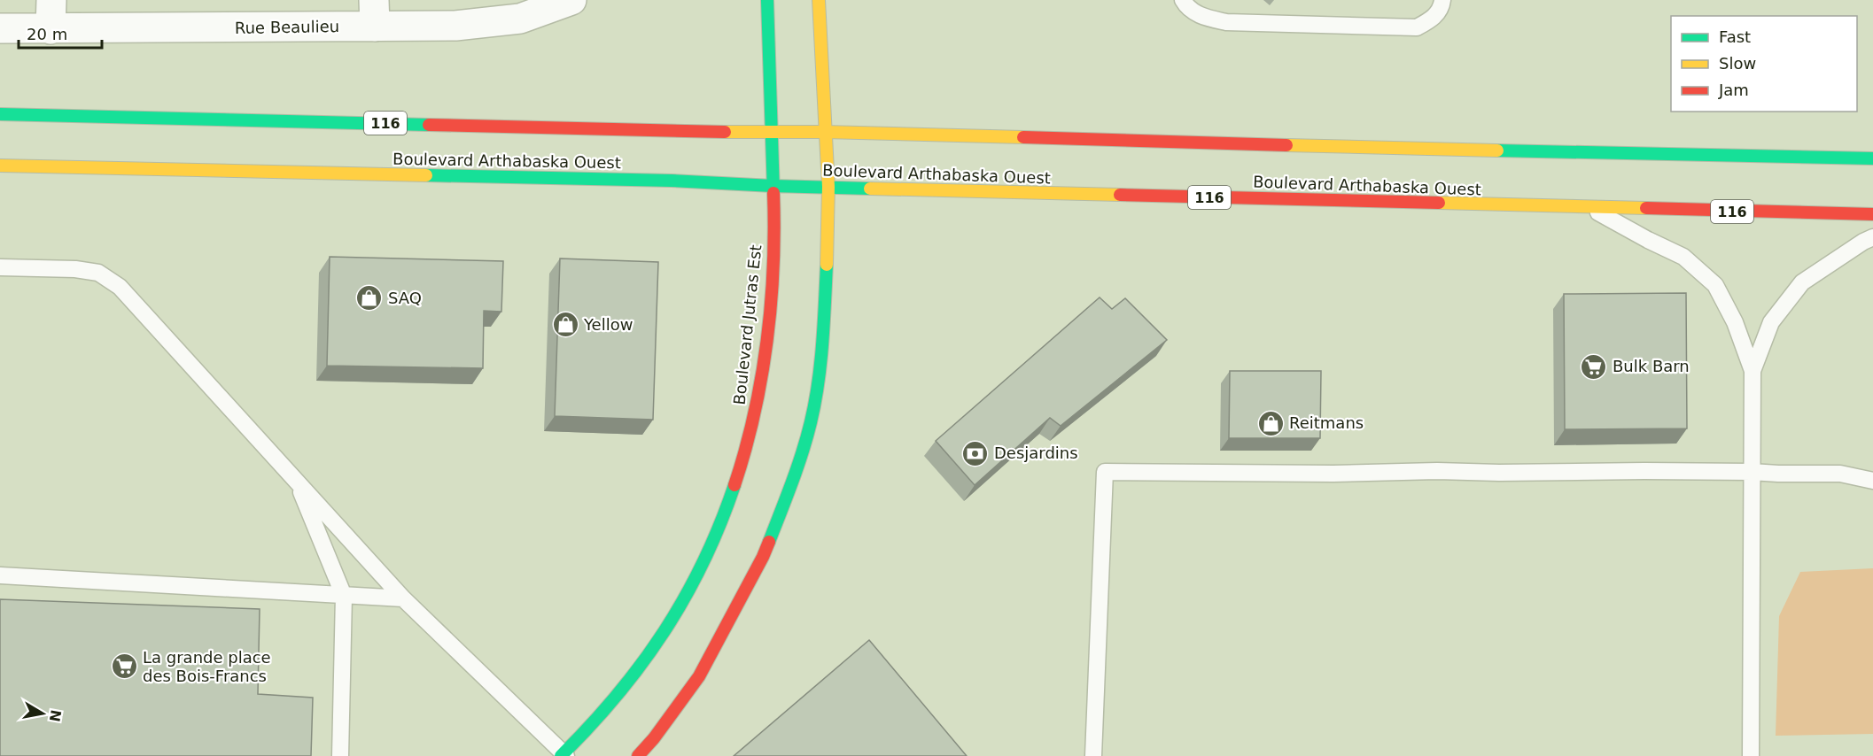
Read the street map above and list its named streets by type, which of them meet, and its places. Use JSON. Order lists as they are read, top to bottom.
{
  "streets": {
    "main road": ["116", "Boulevard Arthabaska Ouest", "Boulevard Jutras Est"],
    "street": ["Rue Beaulieu"]
  },
  "crossings": [
    ["116", "Boulevard Jutras Est"],
    ["Boulevard Arthabaska Ouest", "Boulevard Jutras Est"]
  ],
  "places": {
    "shop": ["SAQ", "Yellow", "Reitmans"],
    "supermarket": ["Bulk Barn", "La grande place des Bois-Francs"],
    "bank": ["Desjardins"]
  },
  "legend": ["Fast", "Slow", "Jam"],
  "scale_bar": "20 m",
  "north": "right"
}
